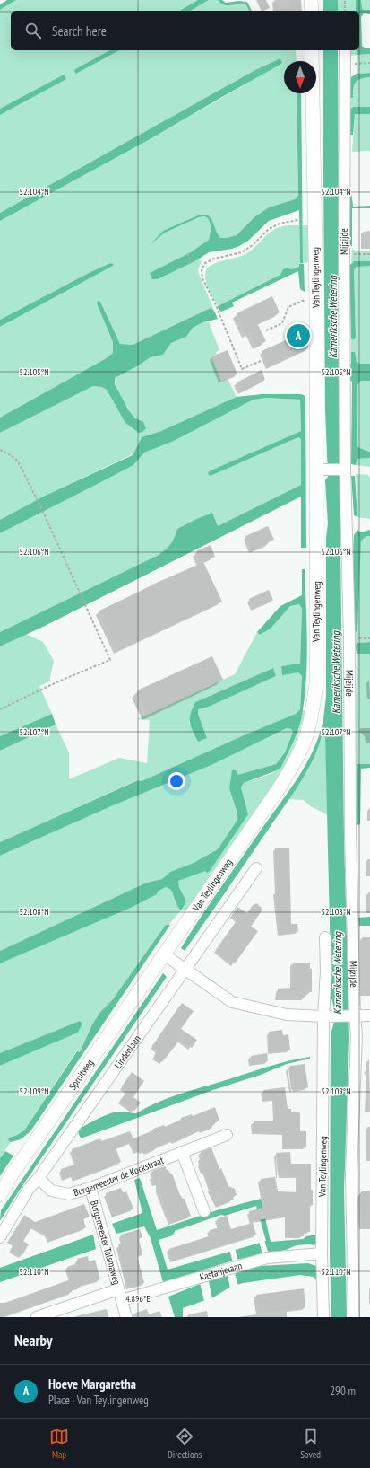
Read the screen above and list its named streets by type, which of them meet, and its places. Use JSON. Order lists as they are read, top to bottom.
{
  "streets": {
    "main road": ["Van Teylingenweg", "Spruitweg"],
    "street": [
      "Mijzijde",
      "Lindenlaan",
      "Burgemeester de Kockstraat",
      "Burgemeester Talsmaweg",
      "Kastanjelaan"
    ]
  },
  "crossings": [
    ["Van Teylingenweg", "Spruitweg"],
    ["Van Teylingenweg", "Kastanjelaan"],
    ["Lindenlaan", "Burgemeester de Kockstraat"],
    ["Burgemeester de Kockstraat", "Burgemeester Talsmaweg"],
    ["Burgemeester Talsmaweg", "Kastanjelaan"]
  ],
  "water": ["Kameriksche Wetering"],
  "north": "bottom",
  "page": {
    "search": "Search here",
    "pins": "A",
    "heading": "Nearby",
    "list": [
      {
        "mark": "A",
        "name": "Hoeve Margaretha",
        "note": "Place · Van Teylingenweg",
        "value": "290 m"
      }
    ],
    "nav": ["Map", "Directions", "Saved"]
  },
  "coordinates": [
    "52.104°N",
    "52.105°N",
    "52.106°N",
    "52.107°N",
    "52.108°N",
    "52.109°N",
    "52.110°N",
    "4.896°E"
  ]
}
